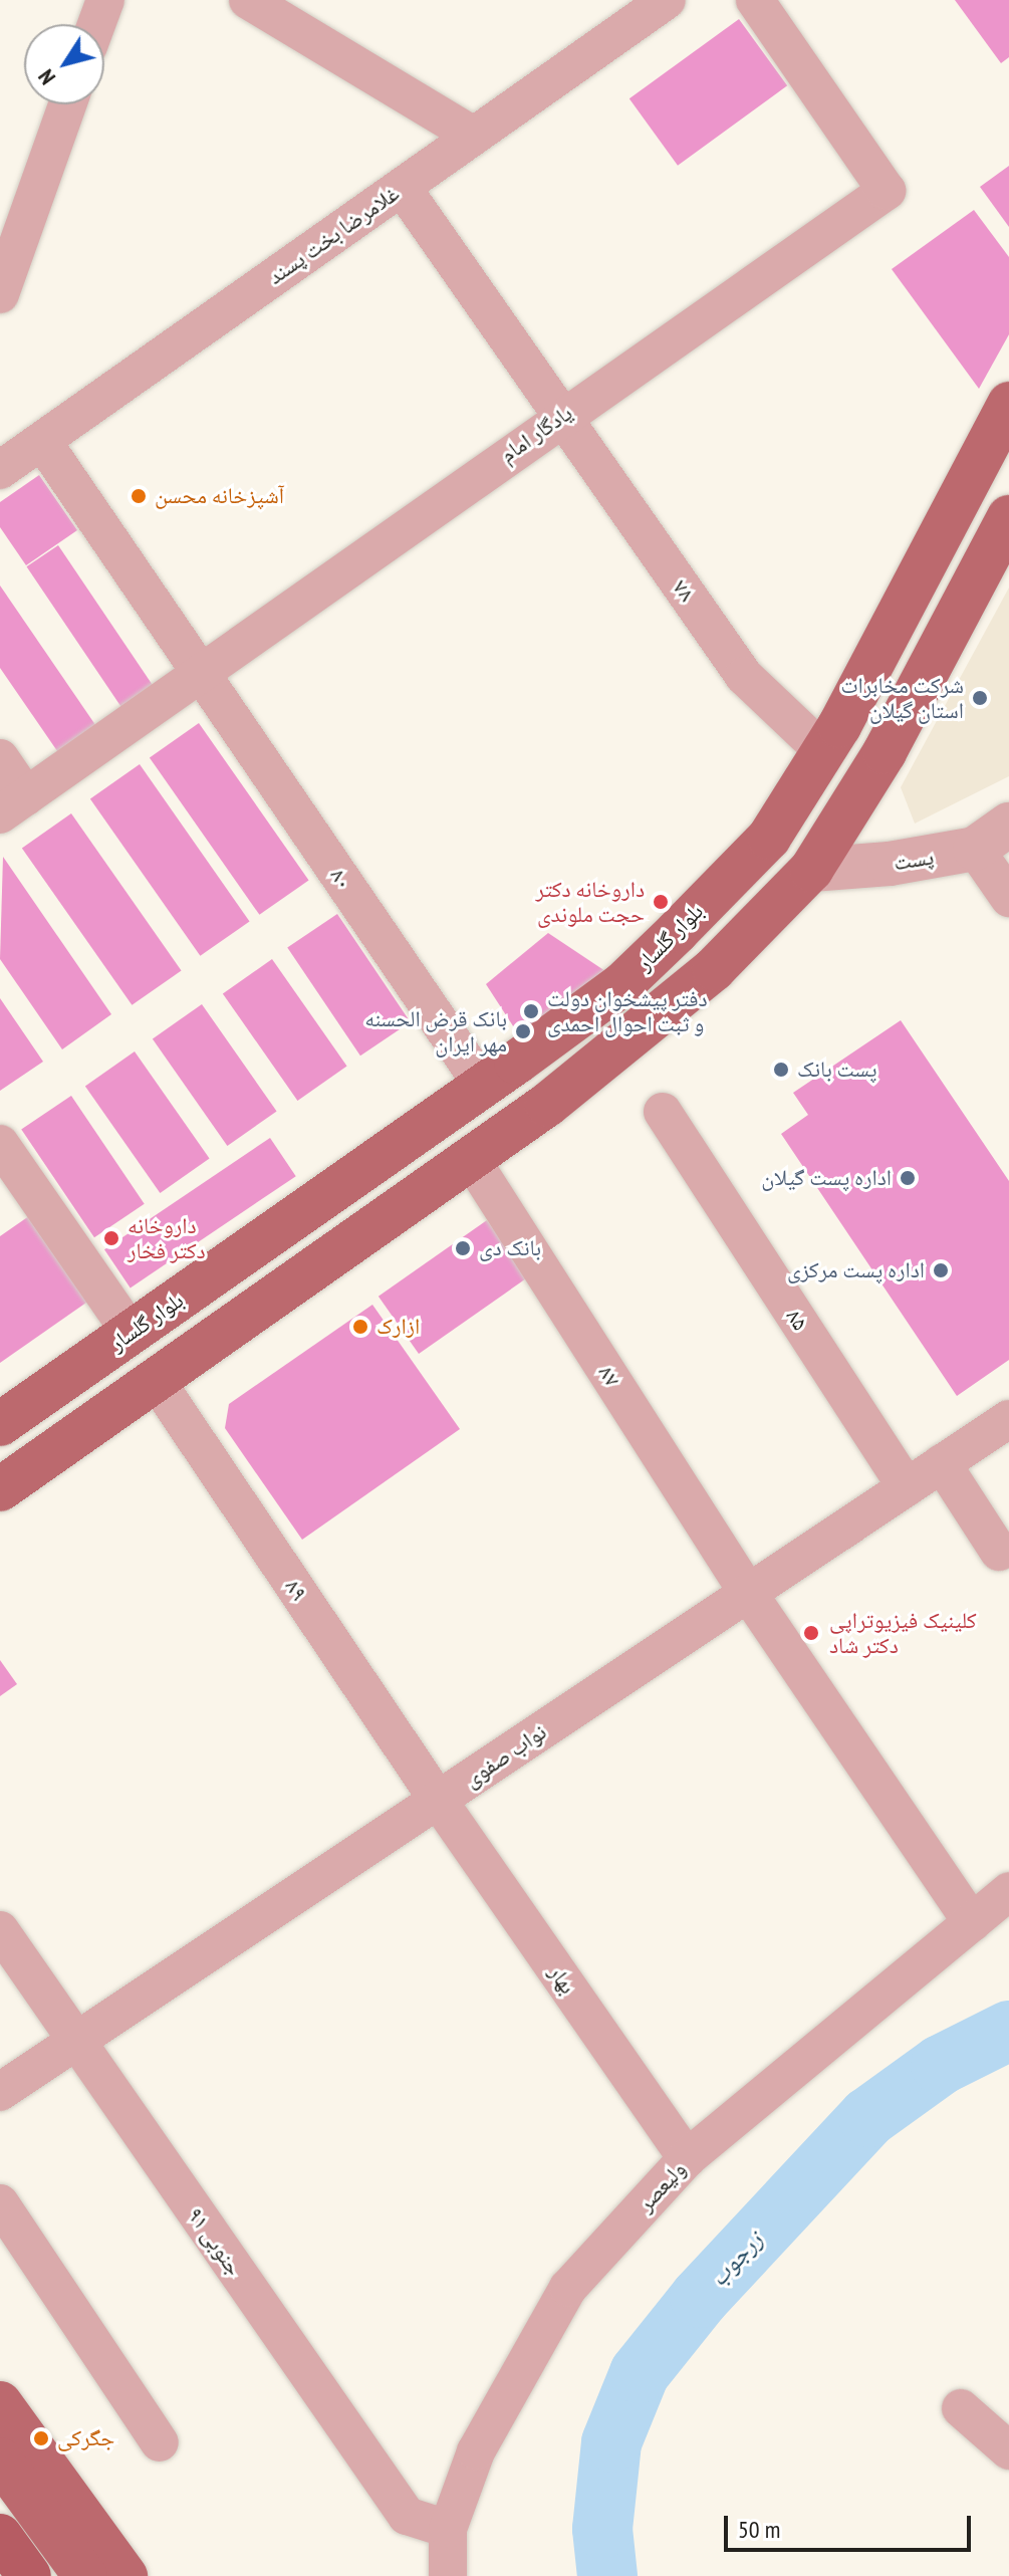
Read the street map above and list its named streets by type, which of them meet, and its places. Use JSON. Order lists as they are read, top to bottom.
{
  "streets": {
    "main road": ["بلوار گلسار"],
    "street": [
      "غلامرضا بخت پسند",
      "یادگار امام",
      "۷۸",
      "پست",
      "۸۰",
      "۸۵",
      "۸۷",
      "۸۹",
      "نواب صفوی",
      "بهار",
      "ولیعصر",
      "۹۱ جنوبی"
    ]
  },
  "crossings": [
    ["غلامرضا بخت پسند", "۷۸"],
    ["غلامرضا بخت پسند", "۸۰"],
    ["یادگار امام", "۷۸"],
    ["یادگار امام", "۸۰"],
    ["۷۸", "بلوار گلسار"],
    ["۸۰", "بلوار گلسار"],
    ["۸۵", "نواب صفوی"],
    ["۸۷", "نواب صفوی"],
    ["۸۷", "ولیعصر"],
    ["۸۹", "نواب صفوی"],
    ["۸۹", "بهار"],
    ["نواب صفوی", "بهار"],
    ["نواب صفوی", "۹۱ جنوبی"],
    ["بهار", "ولیعصر"],
    ["ولیعصر", "۹۱ جنوبی"]
  ],
  "water": ["زرجوب"],
  "places": [
    "آشپزخانه محسن",
    "شرکت مخابرات استان گیلان",
    "داروخانه دکتر حجت ملوندی",
    "دفتر پیشخوان دولت و ثبت احوال احمدی",
    "بانک قرض الحسنه مهر ایران",
    "پست بانک",
    "اداره پست گیلان",
    "داروخانه دکتر فخار",
    "بانک دی",
    "اداره پست مرکزی",
    "ازارک",
    "کلینیک فیزیوتراپی دکتر شاد",
    "جگرکی"
  ],
  "scale_bar": "50 m",
  "north": "bottom left"
}
